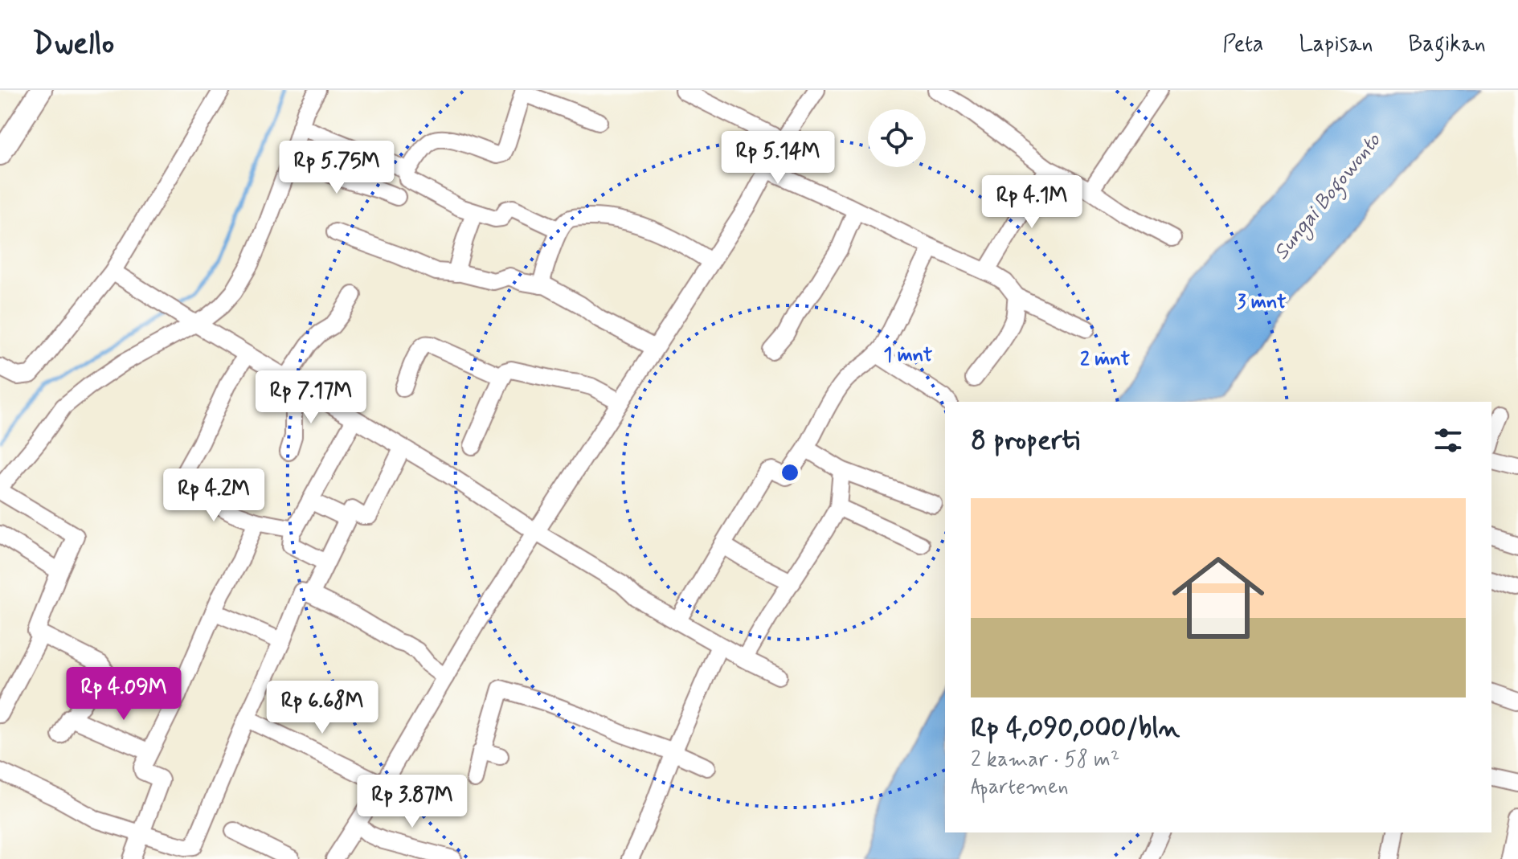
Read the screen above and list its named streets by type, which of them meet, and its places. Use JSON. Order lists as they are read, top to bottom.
{
  "water": ["Sungai Bogowonto"],
  "page": {
    "header": "Dwello",
    "nav": ["Peta", "Lapisan", "Bagikan"],
    "price": [
      "Rp 5.14M",
      "Rp 5.75M",
      "Rp 4.1M",
      "Rp 7.17M",
      "Rp 4.2M",
      "Rp 4.09M",
      "Rp 6.68M",
      "Rp 3.87M"
    ],
    "heading": "8 properti",
    "list": [
      {
        "name": "Rp 4,090,000/bln",
        "note": "2 kamar · 58 m² · Apartemen"
      }
    ]
  },
  "rings": ["3 mnt", "1 mnt", "2 mnt"]
}
